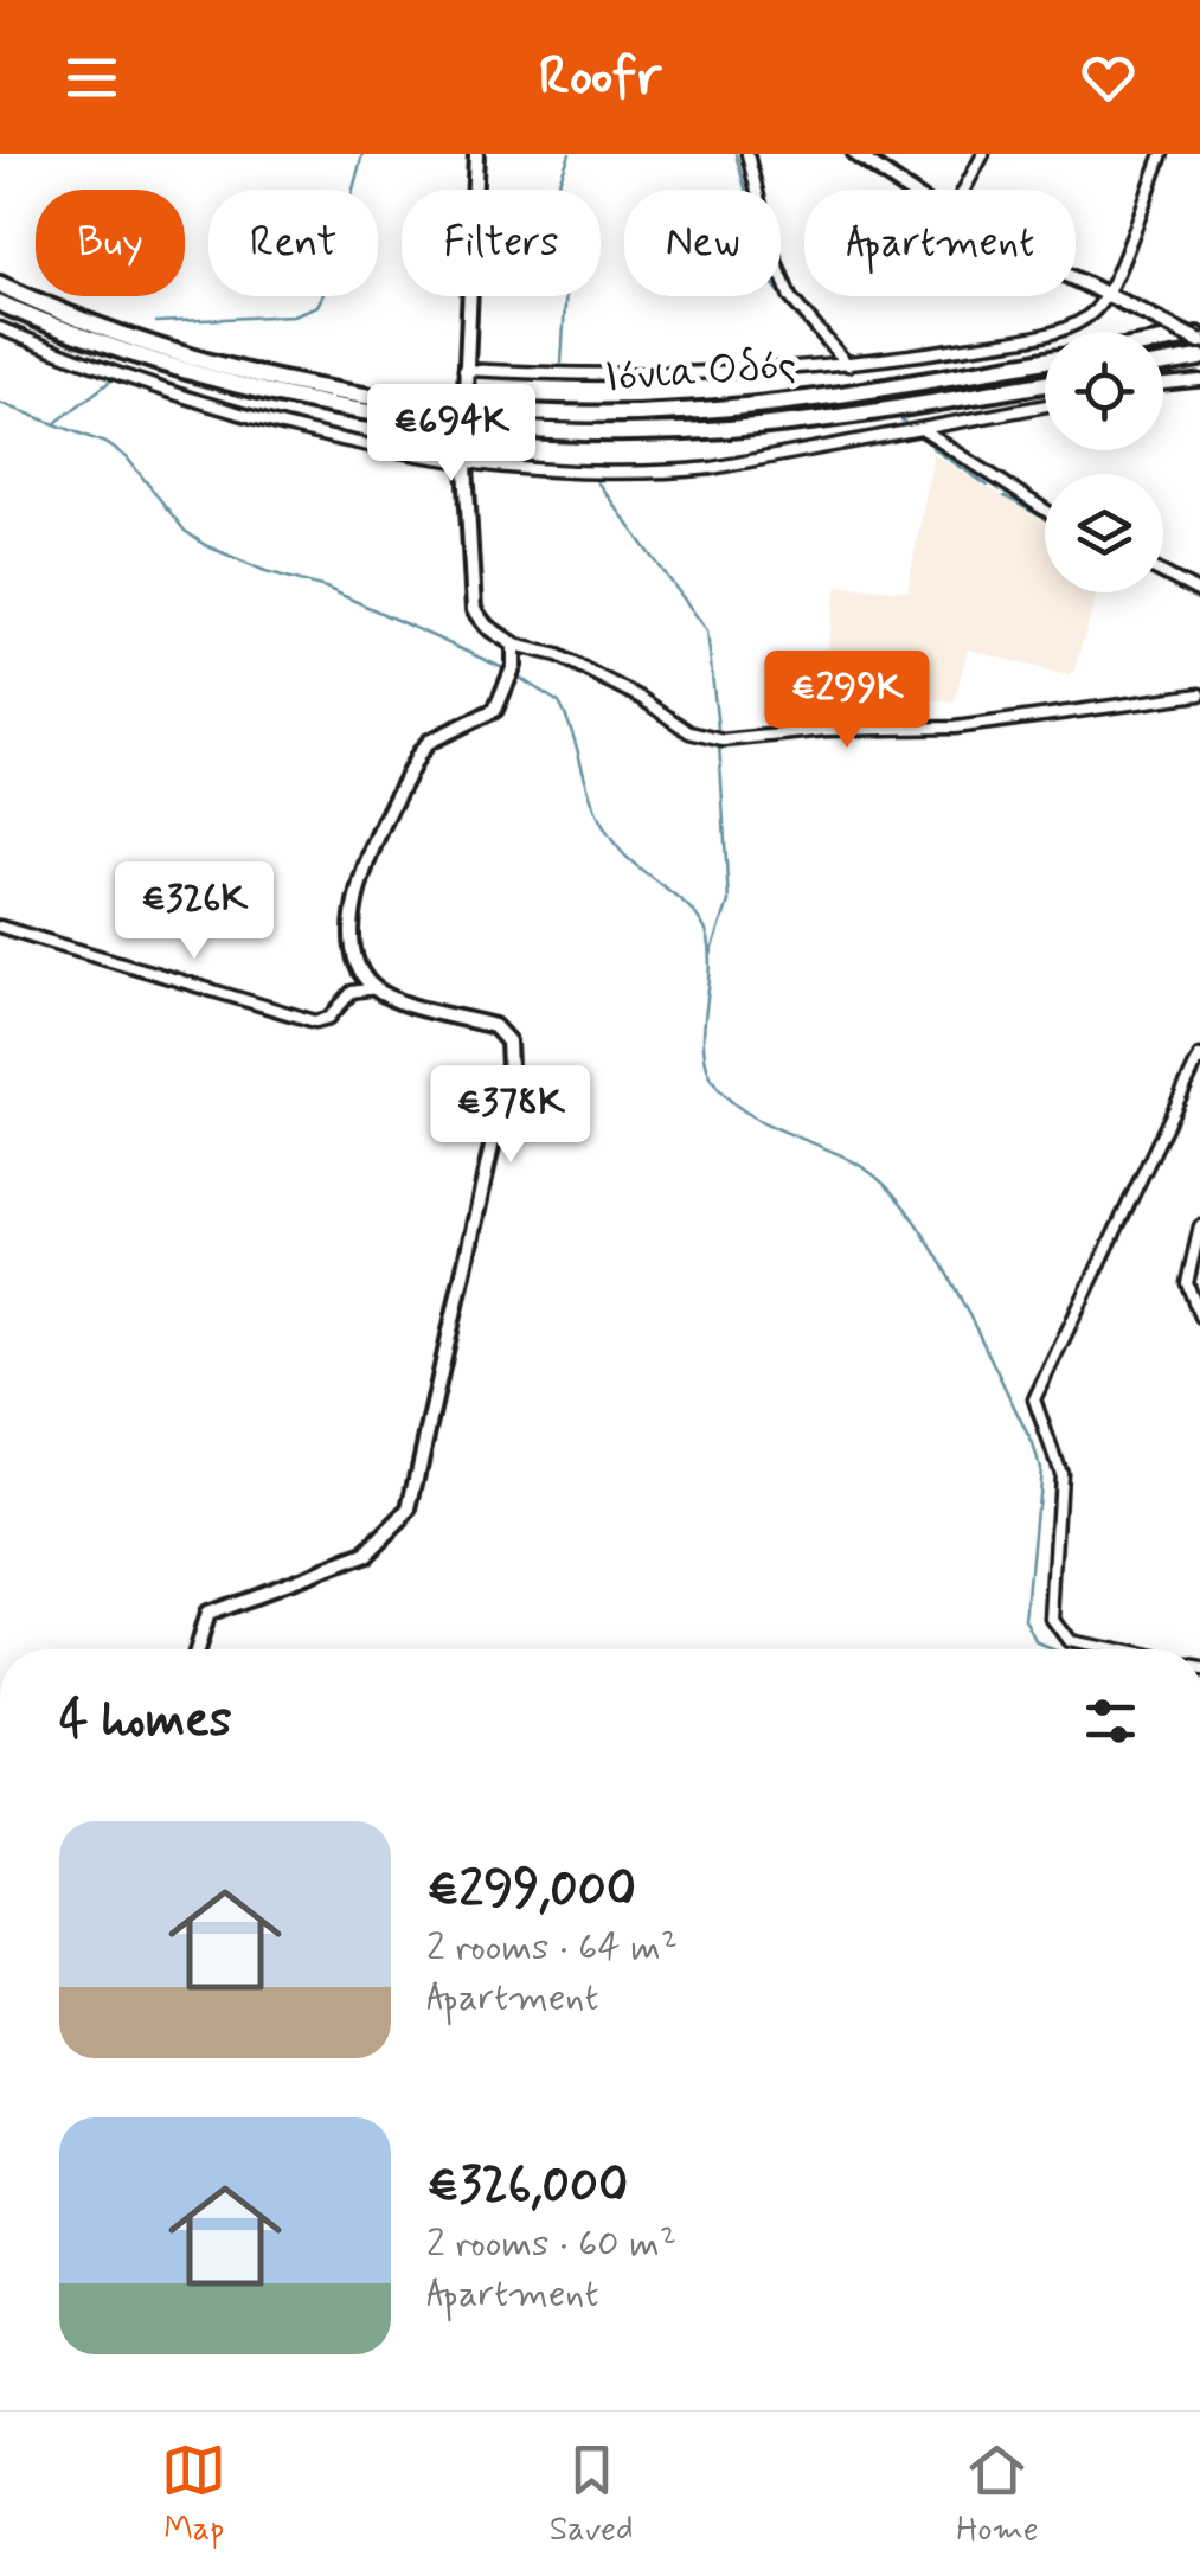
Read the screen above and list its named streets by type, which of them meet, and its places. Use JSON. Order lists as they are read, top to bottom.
{
  "streets": {
    "highway": ["Ιόνια Οδός"]
  },
  "page": {
    "header": "Roofr",
    "chip": [
      "Buy",
      "Rent",
      "Filters",
      "New",
      "Apartment"
    ],
    "price": [
      "€694K",
      "€299K",
      "€326K",
      "€378K"
    ],
    "heading": "4 homes",
    "list": [
      {
        "name": "€299,000",
        "note": "2 rooms · 64 m² · Apartment"
      },
      {
        "name": "€326,000",
        "note": "2 rooms · 60 m² · Apartment"
      }
    ],
    "tabs": ["Map", "Saved", "Home"]
  }
}
